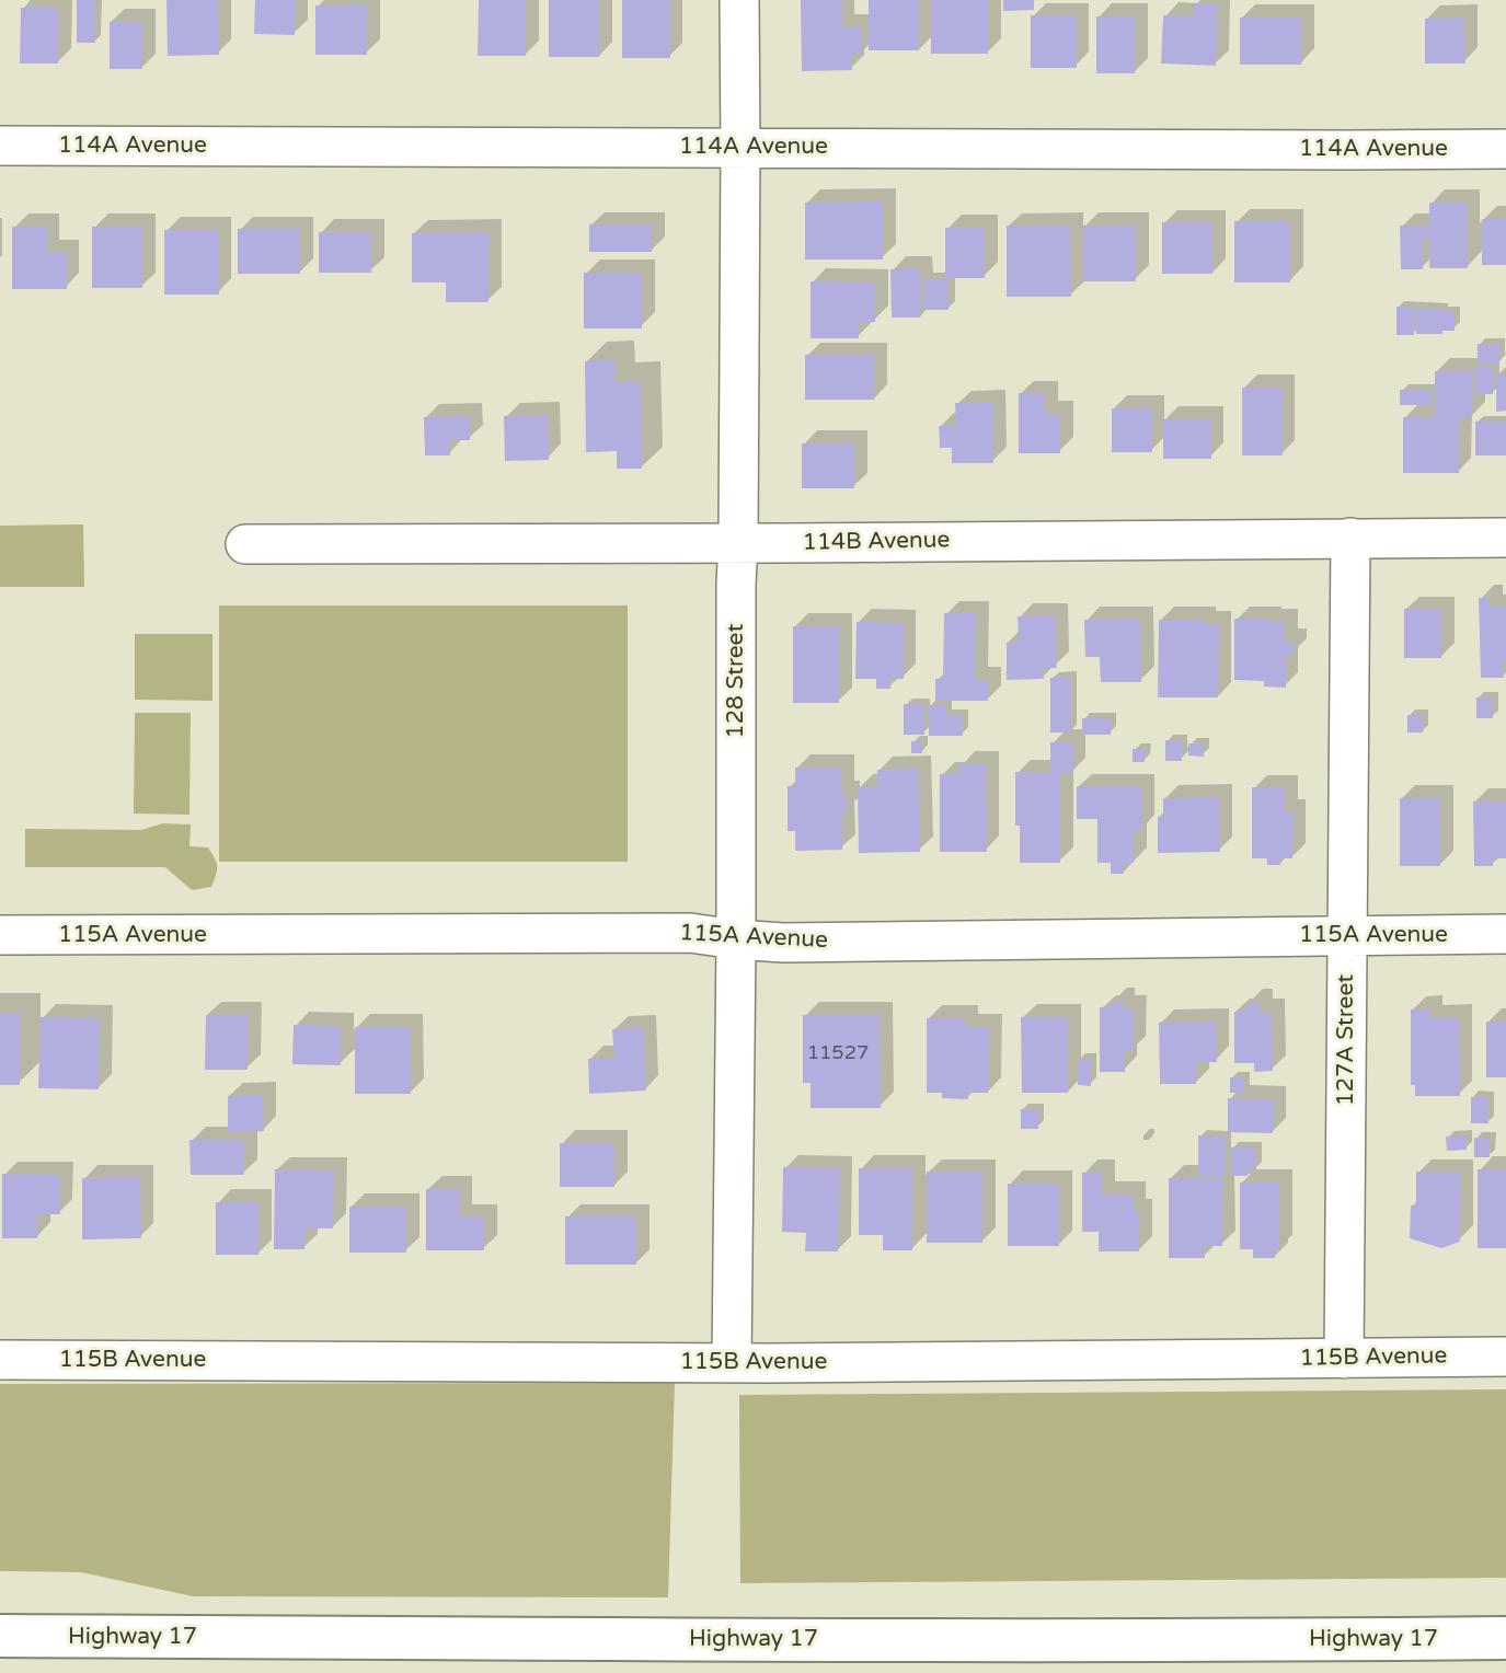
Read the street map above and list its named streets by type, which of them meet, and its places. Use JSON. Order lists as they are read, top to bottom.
{
  "streets": {
    "highway": ["Highway 17"],
    "street": [
      "114A Avenue",
      "114B Avenue",
      "128 Street",
      "115A Avenue",
      "127A Street",
      "115B Avenue"
    ]
  },
  "crossings": [
    ["114A Avenue", "128 Street"],
    ["114B Avenue", "128 Street"],
    ["114B Avenue", "127A Street"],
    ["128 Street", "115A Avenue"],
    ["128 Street", "115B Avenue"],
    ["115A Avenue", "127A Street"],
    ["127A Street", "115B Avenue"]
  ],
  "house_numbers": ["11527"]
}
